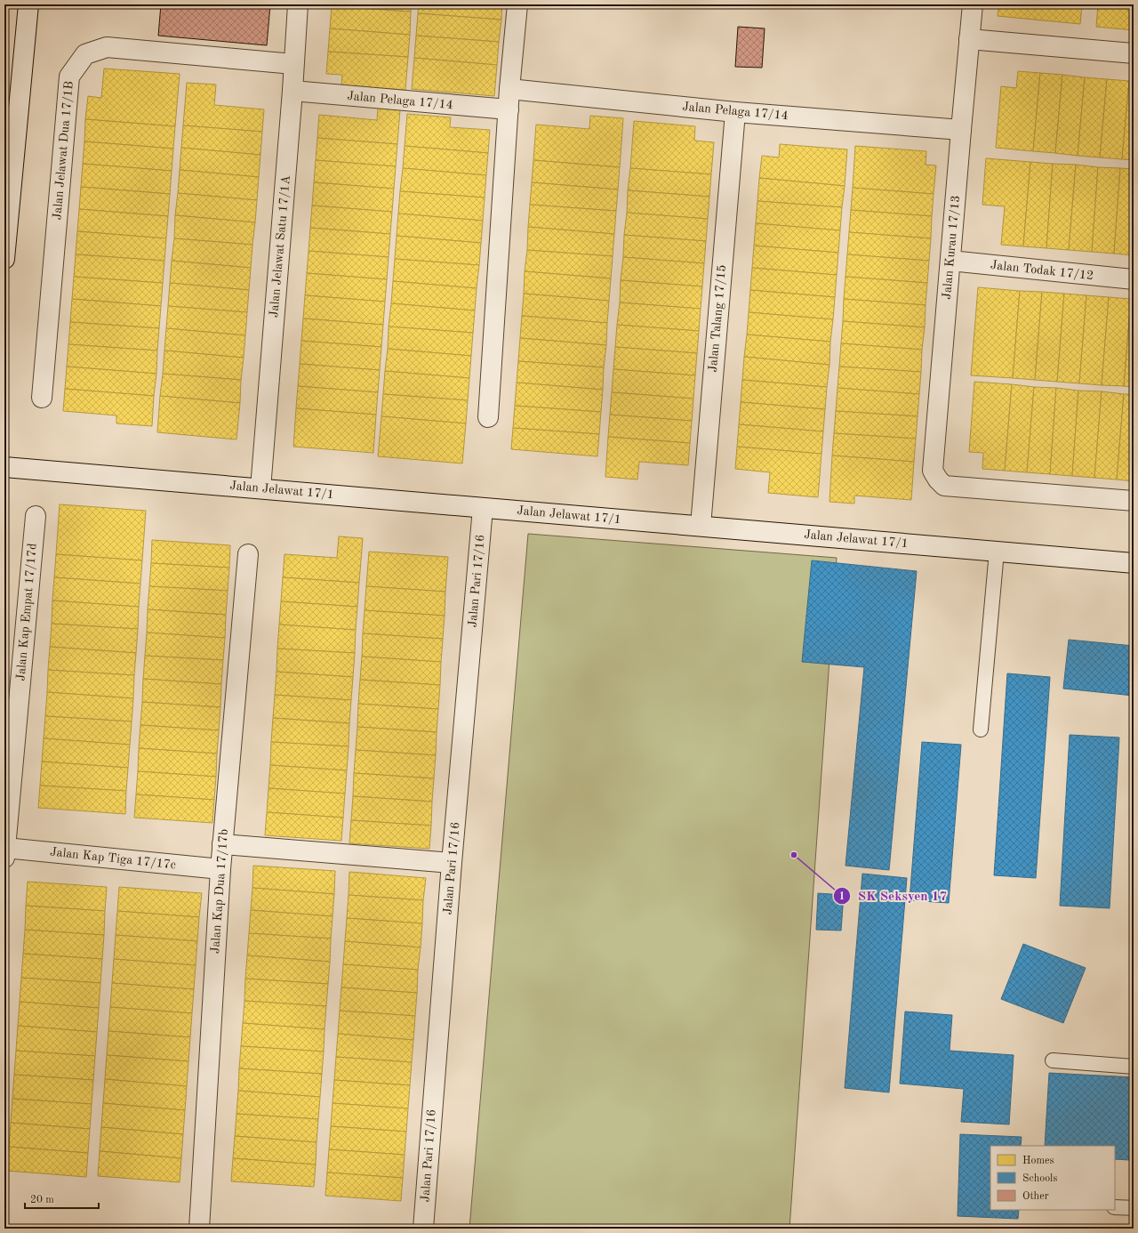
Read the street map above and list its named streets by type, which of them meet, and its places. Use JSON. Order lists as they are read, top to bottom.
{
  "streets": {
    "street": [
      "Jalan Pelaga 17/14",
      "Jalan Jelawat Dua 17/1B",
      "Jalan Jelawat Satu 17/1A",
      "Jalan Kurau 17/13",
      "Jalan Todak 17/12",
      "Jalan Talang 17/15",
      "Jalan Jelawat 17/1",
      "Jalan Pari 17/16",
      "Jalan Kap Empat 17/17d",
      "Jalan Kap Tiga 17/17c",
      "Jalan Kap Dua 17/17b"
    ]
  },
  "crossings": [
    ["Jalan Pelaga 17/14", "Jalan Jelawat Satu 17/1A"],
    ["Jalan Pelaga 17/14", "Jalan Kurau 17/13"],
    ["Jalan Pelaga 17/14", "Jalan Talang 17/15"],
    ["Jalan Jelawat Dua 17/1B", "Jalan Jelawat Satu 17/1A"],
    ["Jalan Jelawat Satu 17/1A", "Jalan Jelawat 17/1"],
    ["Jalan Kurau 17/13", "Jalan Todak 17/12"],
    ["Jalan Talang 17/15", "Jalan Jelawat 17/1"],
    ["Jalan Jelawat 17/1", "Jalan Pari 17/16"],
    ["Jalan Kap Empat 17/17d", "Jalan Kap Tiga 17/17c"],
    ["Jalan Kap Tiga 17/17c", "Jalan Kap Dua 17/17b"]
  ],
  "places": ["SK Seksyen 17"],
  "legend": ["Homes", "Schools", "Other"],
  "scale_bar": "20 m"
}
